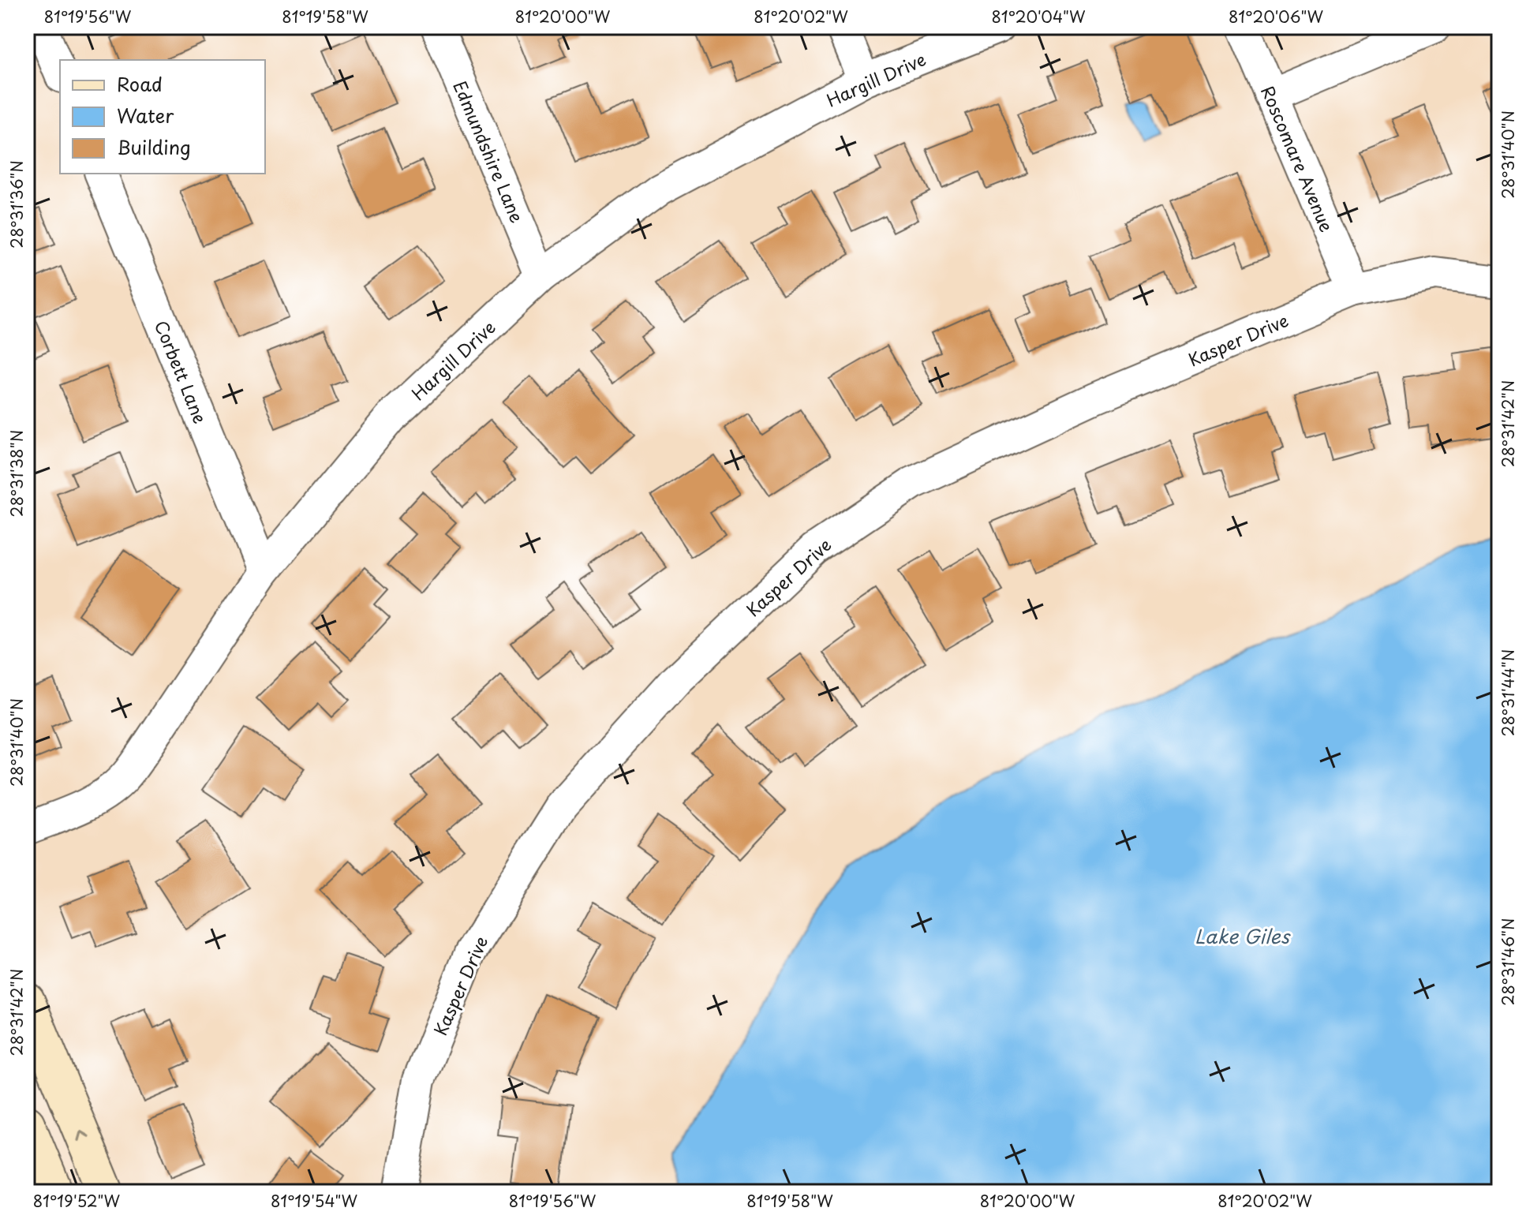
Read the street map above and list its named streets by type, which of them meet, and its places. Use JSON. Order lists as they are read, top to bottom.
{
  "streets": {
    "street": [
      "Hargill Drive",
      "Edmundshire Lane",
      "Roscomare Avenue",
      "Kasper Drive",
      "Corbett Lane"
    ]
  },
  "crossings": [
    ["Hargill Drive", "Edmundshire Lane"],
    ["Hargill Drive", "Corbett Lane"],
    ["Roscomare Avenue", "Kasper Drive"]
  ],
  "water": ["Lake Giles"],
  "legend": ["Road", "Water", "Building"],
  "coordinates": [
    "81°19'56\"W",
    "81°19'58\"W",
    "81°20'00\"W",
    "81°20'02\"W",
    "81°20'04\"W",
    "81°20'06\"W",
    "28°31'40\"N",
    "28°31'36\"N",
    "28°31'42\"N",
    "28°31'38\"N",
    "28°31'44\"N",
    "28°31'46\"N",
    "81°19'52\"W",
    "81°19'54\"W"
  ]
}
